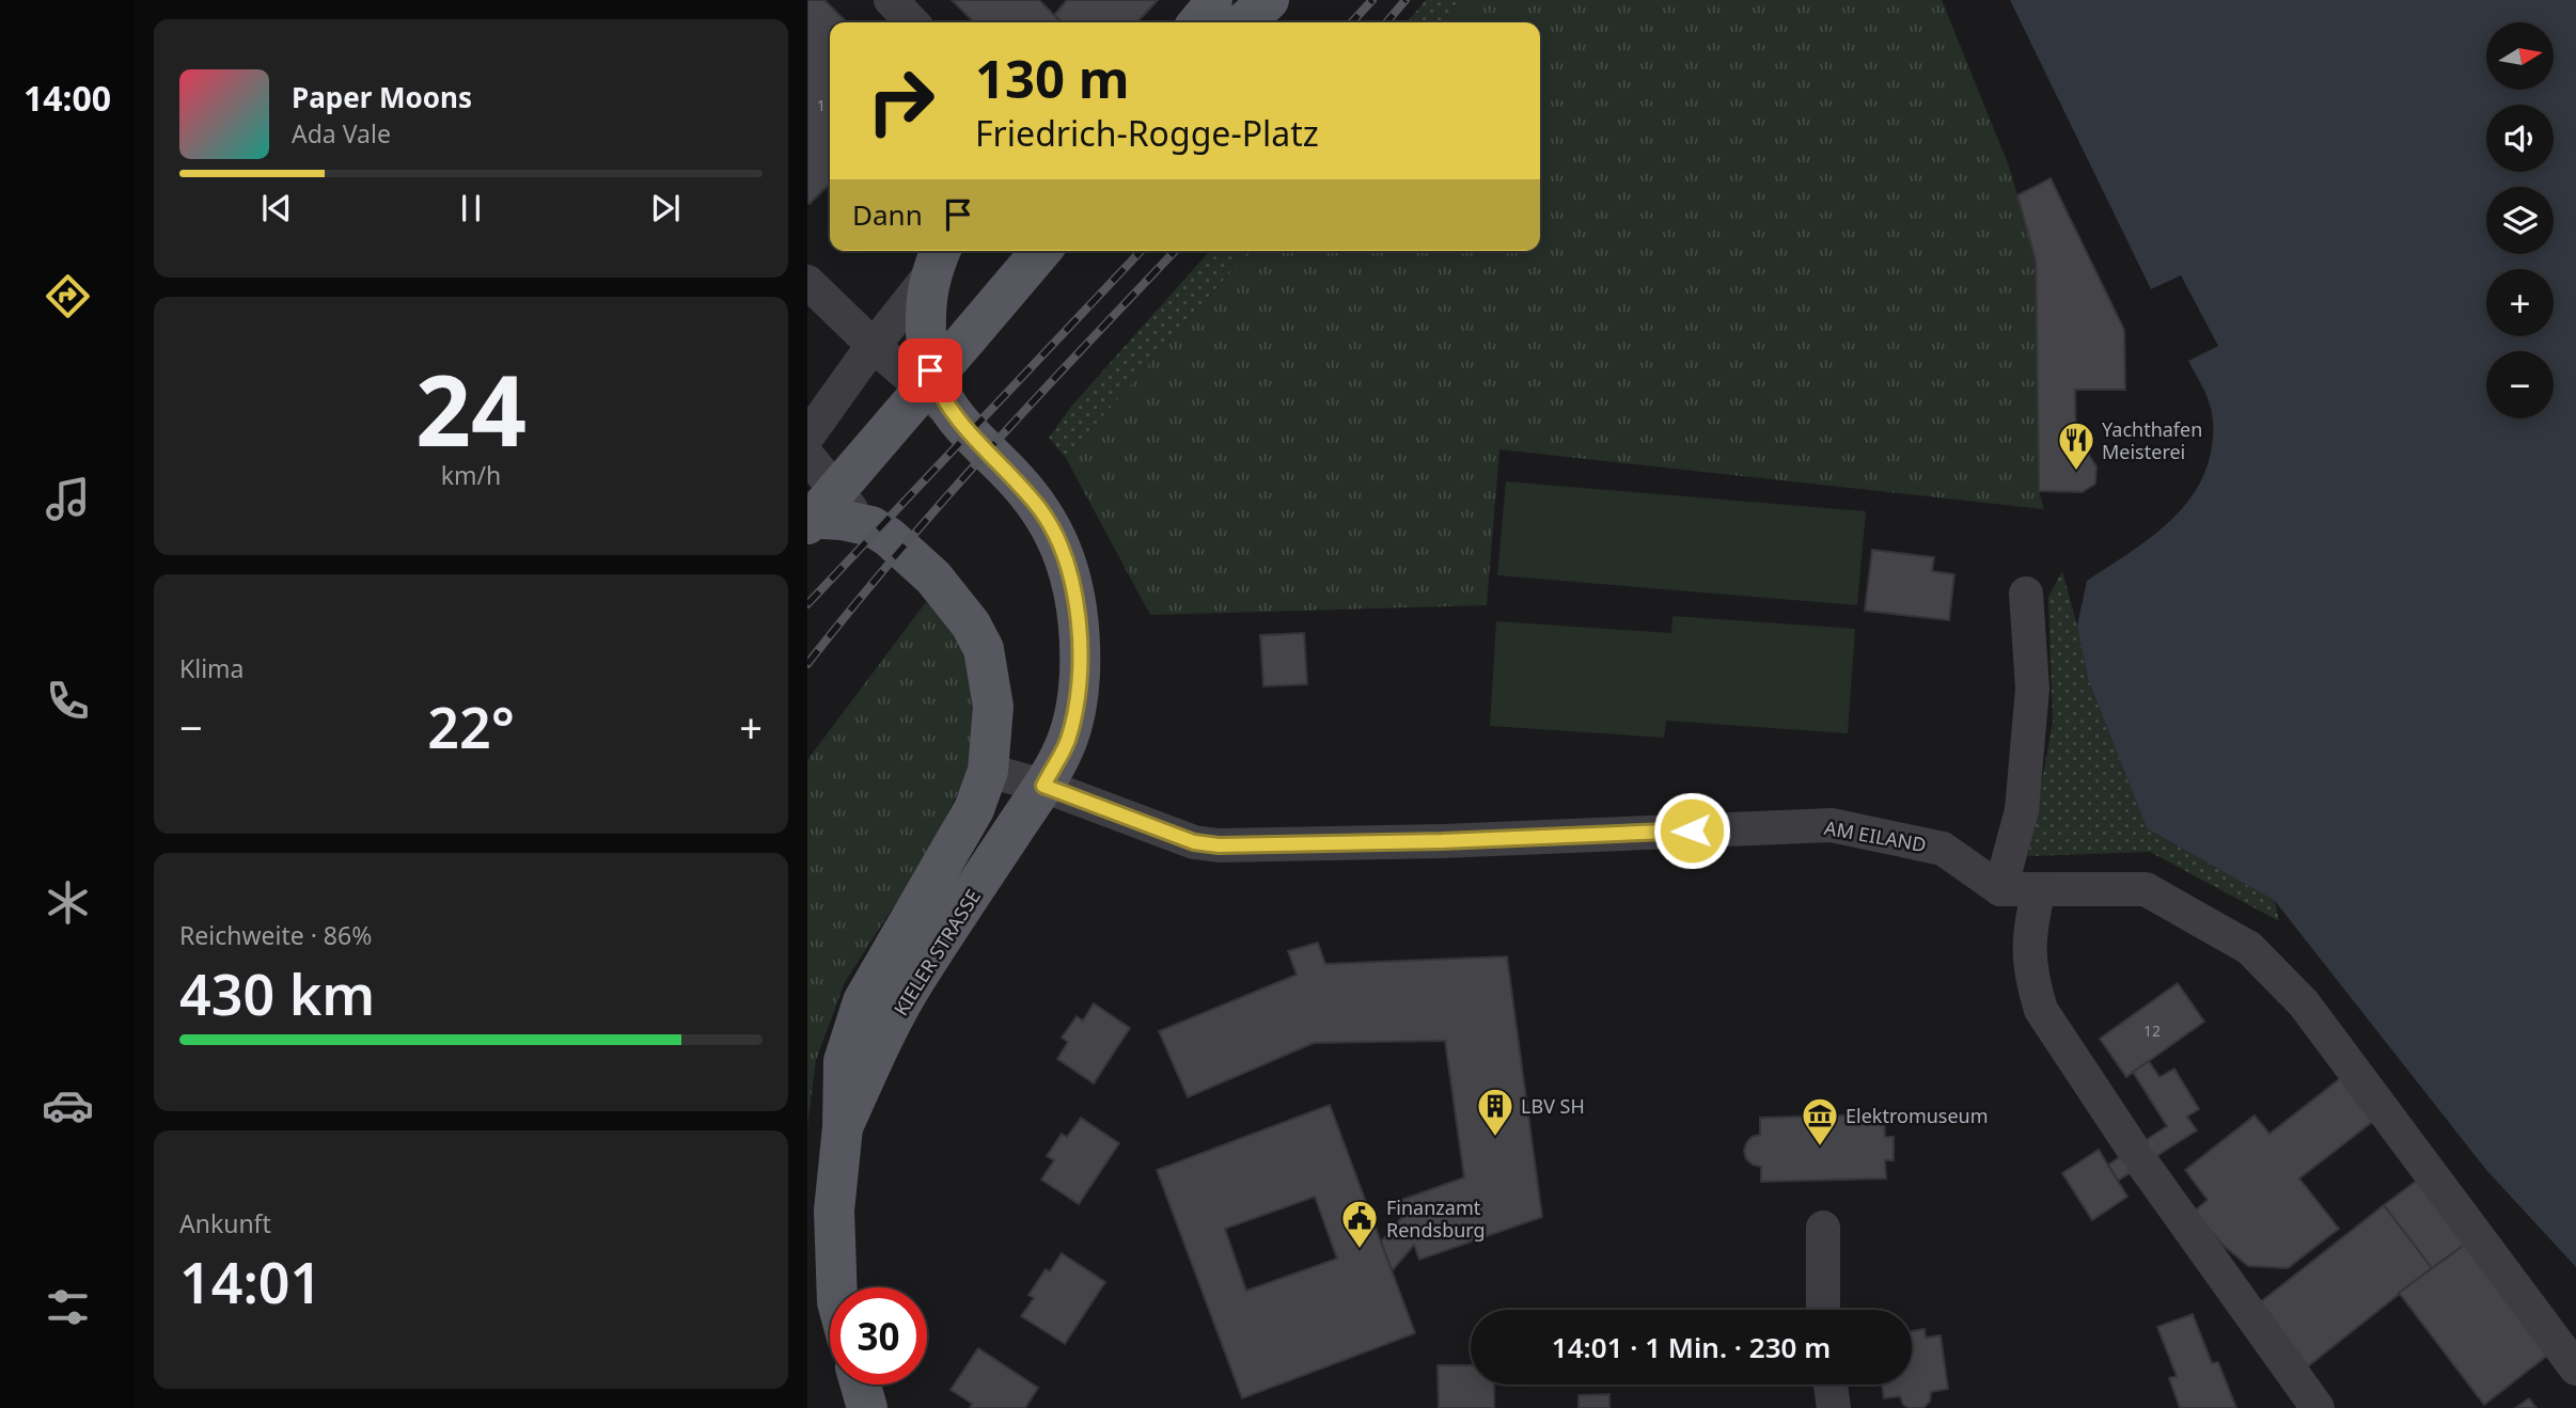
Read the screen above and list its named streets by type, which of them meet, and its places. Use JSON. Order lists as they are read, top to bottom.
{
  "streets": {
    "main road": ["KIELER STRASSE"],
    "street": ["AM EILAND"]
  },
  "crossings": [
    ["AM EILAND", "KIELER STRASSE"]
  ],
  "places": {
    "restaurant": ["Yachthafen Meisterei"],
    "building": ["LBV SH"],
    "museum": ["Elektromuseum"],
    "public building": ["Finanzamt Rendsburg"]
  },
  "house_numbers": ["1", "12"],
  "north": "right",
  "page": {
    "tabs": "14:00",
    "map_buttons": ["+", "−"],
    "turn": ["130 m", "Friedrich-Rogge-Platz"],
    "song": ["Paper Moons", "Ada Vale"],
    "then": "Dann",
    "tile": [
      ["24", "km/h"],
      "Klima",
      ["Reichweite · 86%", "430 km"],
      ["Ankunft", "14:01"]
    ],
    "heat": ["−", "22°", "+"],
    "limit": "30",
    "trip": "14:01 · 1 Min. · 230 m"
  }
}
